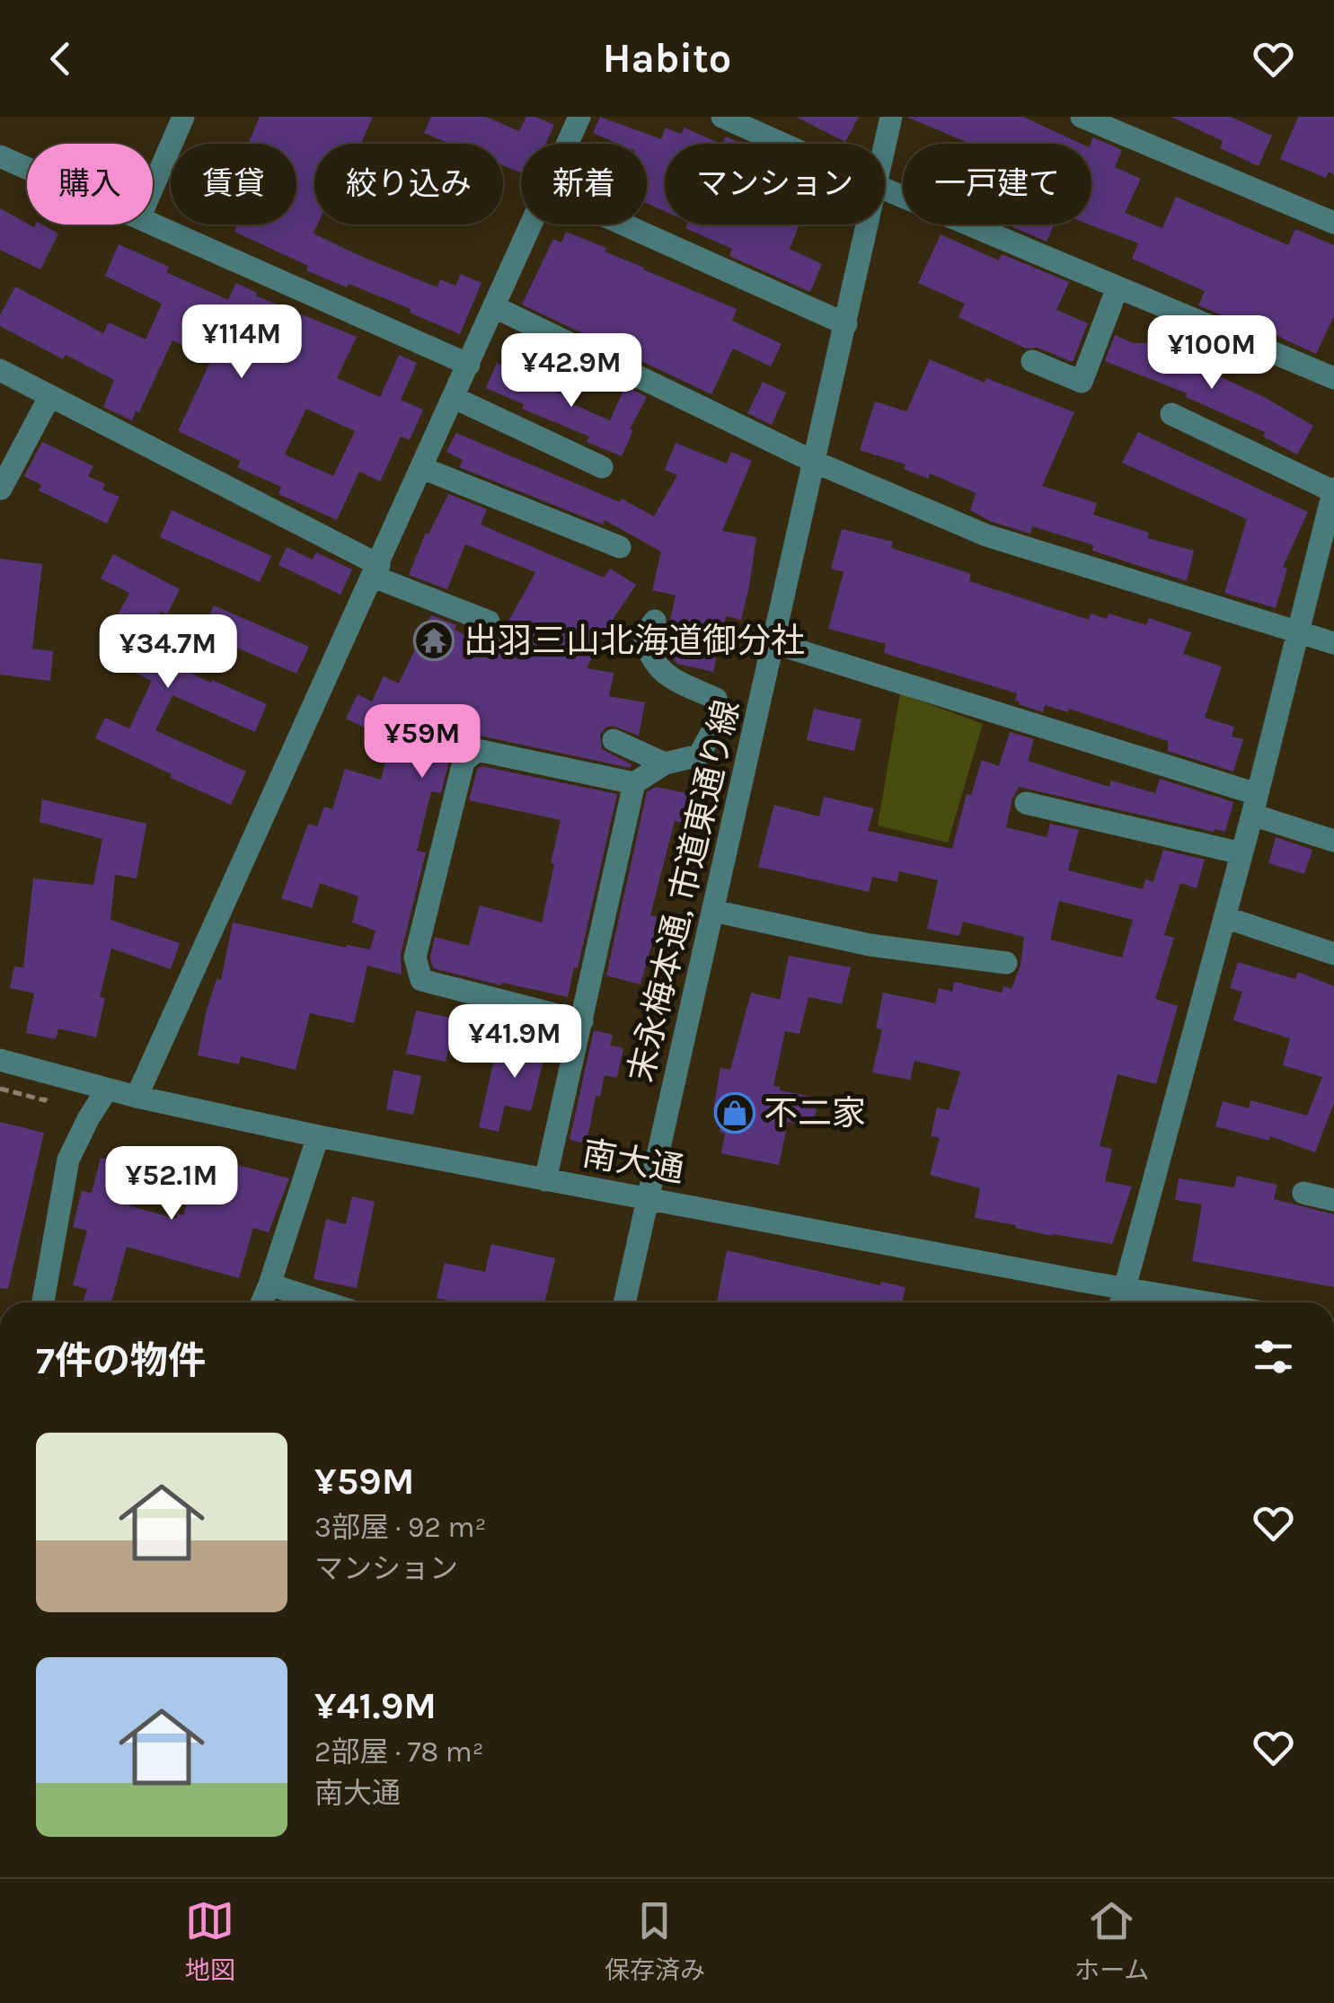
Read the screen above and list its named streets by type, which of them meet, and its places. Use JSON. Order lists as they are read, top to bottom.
{
  "streets": {
    "street": ["末永梅本通, 市道東通り線", "南大通"]
  },
  "crossings": [
    ["末永梅本通, 市道東通り線", "南大通"]
  ],
  "places": {
    "temple": ["出羽三山北海道御分社"],
    "shop": ["不二家"]
  },
  "page": {
    "header": "Habito",
    "chip": [
      "購入",
      "賃貸",
      "絞り込み",
      "新着",
      "マンション",
      "一戸建て"
    ],
    "price": [
      "¥114M",
      "¥100M",
      "¥42.9M",
      "¥34.7M",
      "¥59M",
      "¥41.9M",
      "¥52.1M"
    ],
    "heading": "7件の物件",
    "list": [
      {
        "name": "¥59M",
        "note": "3部屋 · 92 m² · マンション"
      },
      {
        "name": "¥41.9M",
        "note": "2部屋 · 78 m² · 南大通"
      }
    ],
    "tabs": ["地図", "保存済み", "ホーム"]
  }
}
